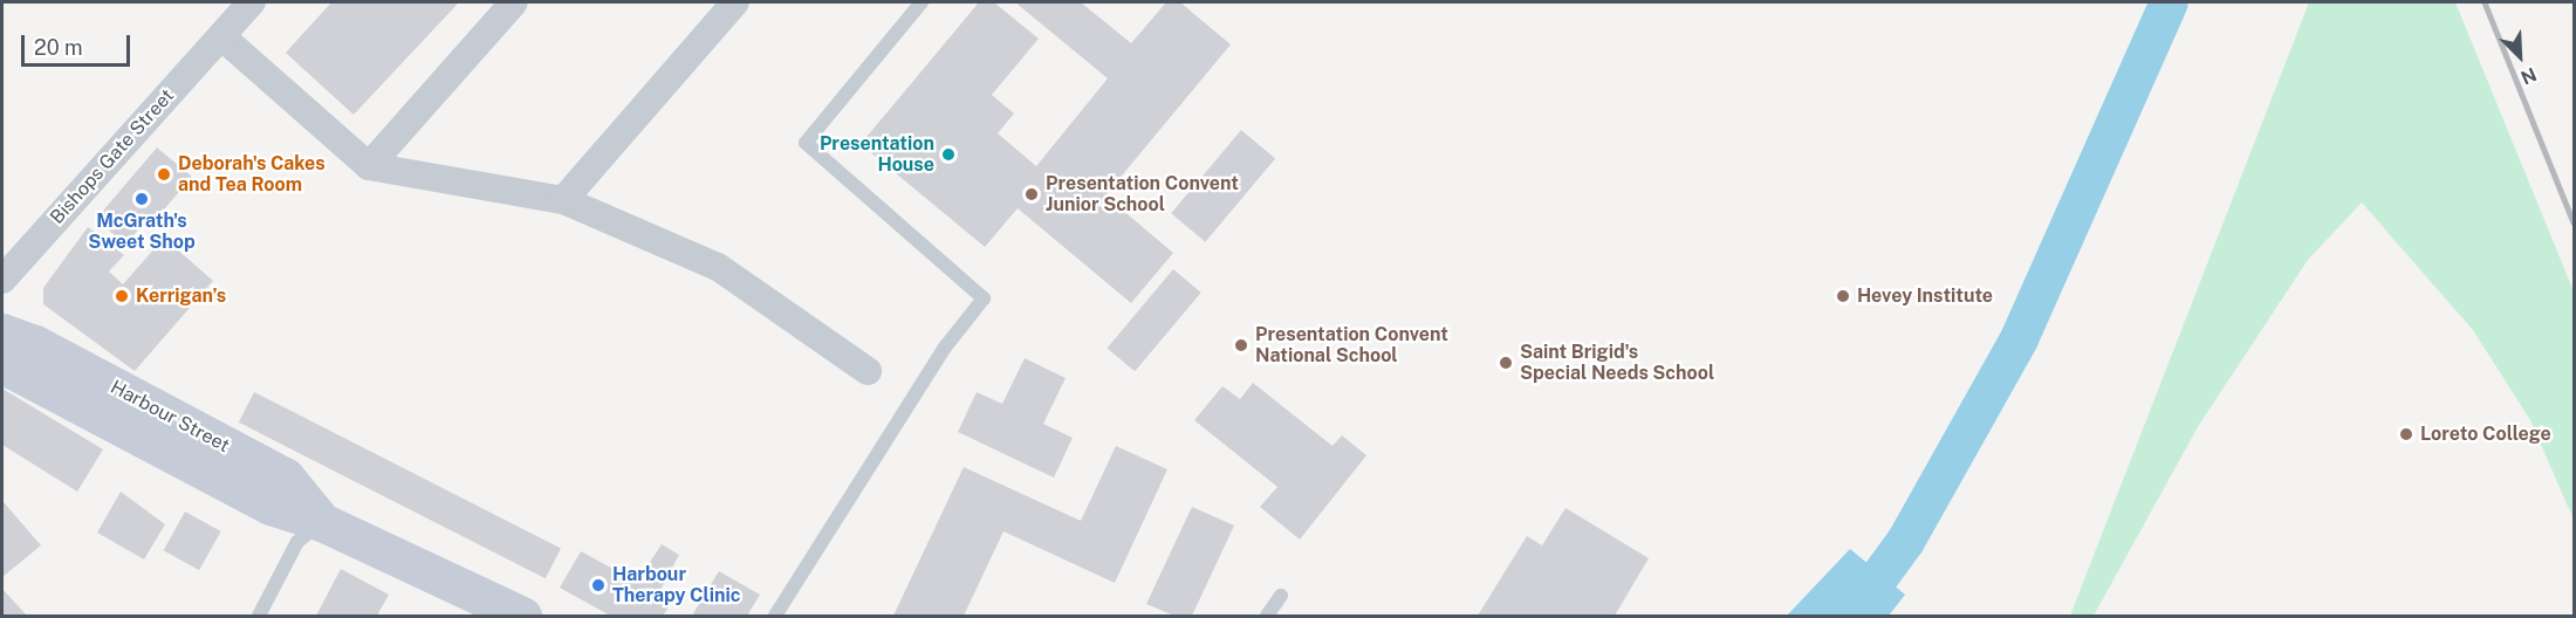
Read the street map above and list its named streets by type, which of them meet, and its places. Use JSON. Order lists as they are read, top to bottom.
{
  "streets": {
    "street": ["Bishops Gate Street", "Harbour Street"]
  },
  "places": [
    "Presentation House",
    "Deborah's Cakes and Tea Room",
    "Presentation Convent Junior School",
    "McGrath's Sweet Shop",
    "Kerrigan’s",
    "Hevey Institute",
    "Presentation Convent National School",
    "Saint Brigid's Special Needs School",
    "Loreto College",
    "Harbour Therapy Clinic"
  ],
  "scale_bar": "20 m",
  "north": "bottom right"
}
